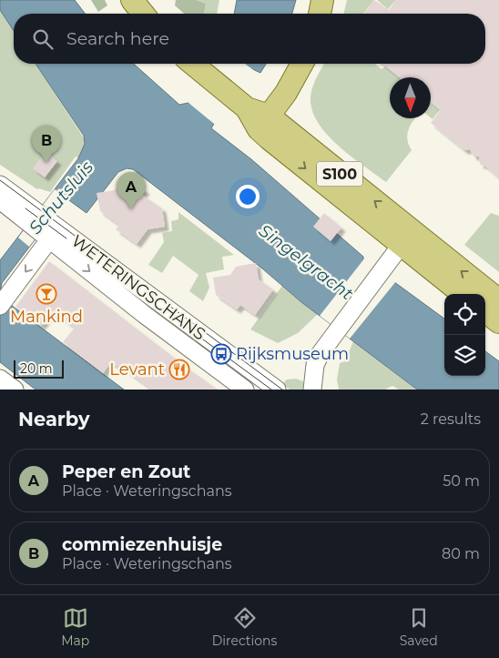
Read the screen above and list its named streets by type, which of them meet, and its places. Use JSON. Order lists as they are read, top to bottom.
{
  "streets": {
    "main road": ["S100"],
    "street": ["WETERINGSCHANS"]
  },
  "water": ["Schutsluis", "Singelgracht"],
  "places": {
    "bar": ["Mankind"],
    "bus stop": ["Rijksmuseum"],
    "restaurant": ["Levant"]
  },
  "scale_bar": "20 m",
  "north": "bottom",
  "page": {
    "search": "Search here",
    "pins": ["B", "A"],
    "scale": "20 m",
    "heading": ["Nearby", "2 results"],
    "list": [
      {
        "mark": "A",
        "name": "Peper en Zout",
        "note": "Place · Weteringschans",
        "value": "50 m"
      },
      {
        "mark": "B",
        "name": "commiezenhuisje",
        "note": "Place · Weteringschans",
        "value": "80 m"
      }
    ],
    "nav": ["Map", "Directions", "Saved"]
  }
}
